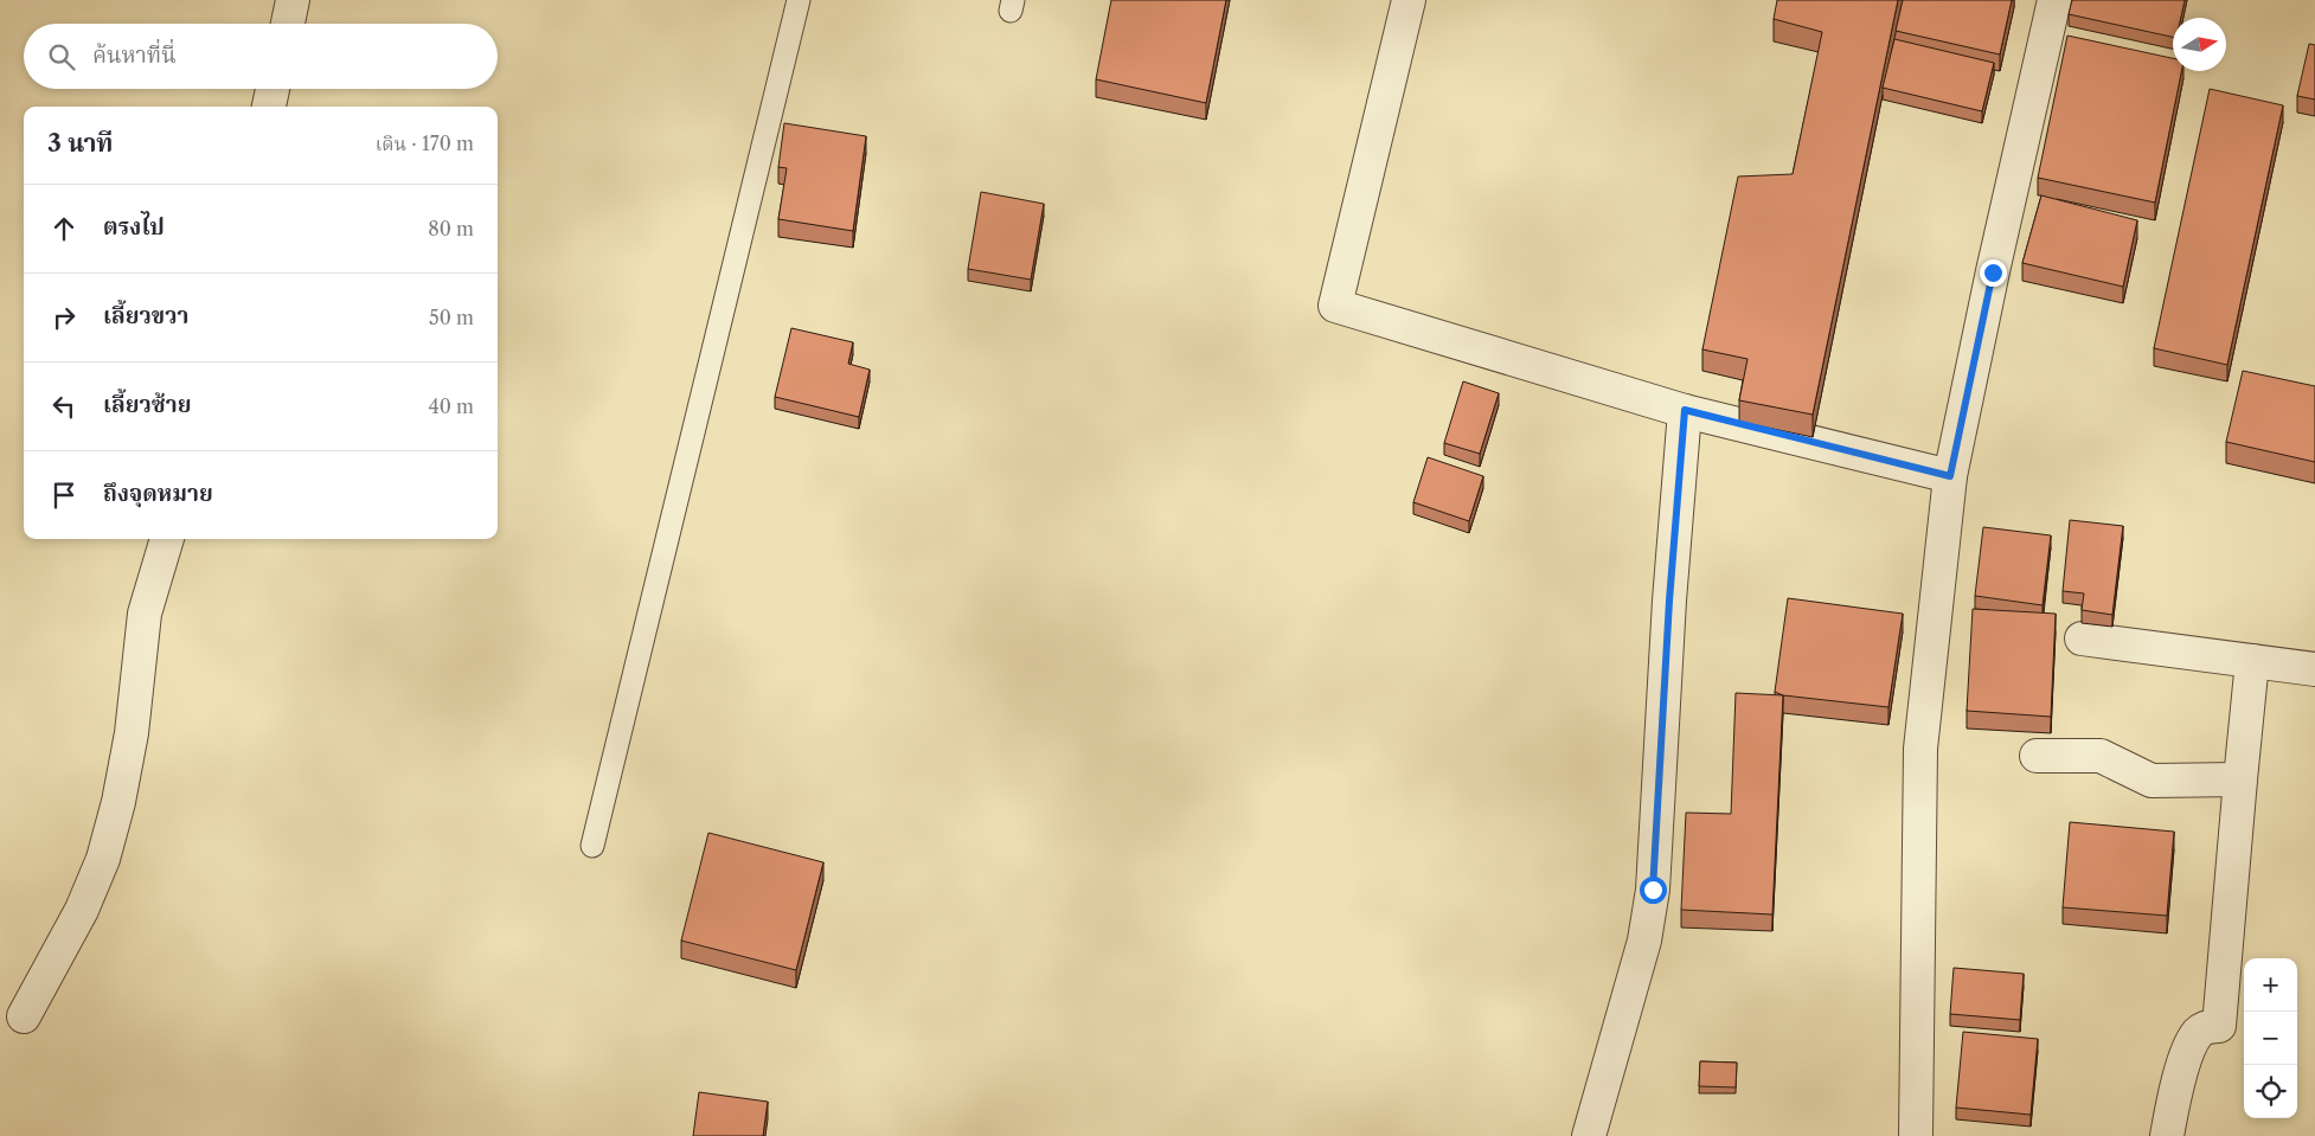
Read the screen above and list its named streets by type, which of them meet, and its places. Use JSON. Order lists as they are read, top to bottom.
{
  "north": "right",
  "page": {
    "search": "ค้นหาที่นี่",
    "heading": ["3 นาที", "เดิน · 170 m"],
    "list": [
      ["ตรงไป", "80 m"],
      ["เลี้ยวขวา", "50 m"],
      ["เลี้ยวซ้าย", "40 m"],
      "ถึงจุดหมาย"
    ],
    "map_buttons": ["+", "−"]
  }
}
